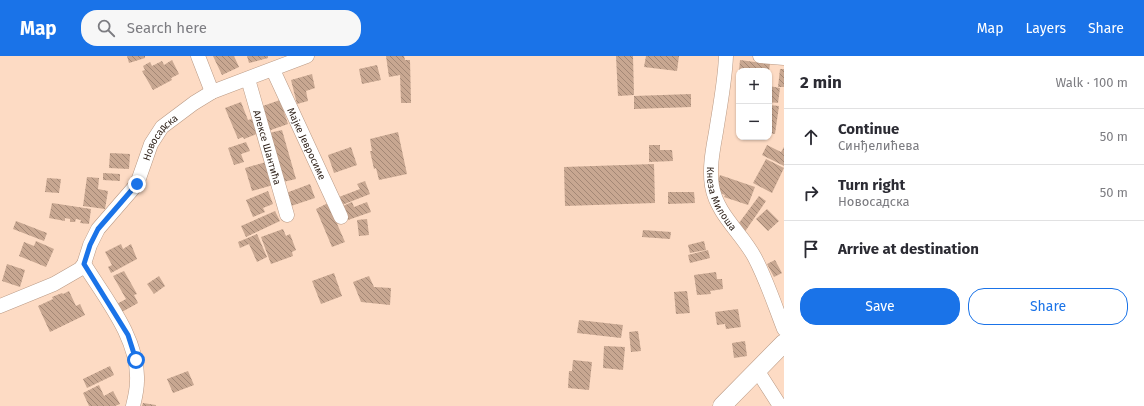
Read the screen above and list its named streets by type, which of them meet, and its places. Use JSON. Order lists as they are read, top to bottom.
{
  "streets": {
    "street": [
      "Новосадска",
      "Мајке Јевросиме",
      "Алексе Шантића",
      "Кнеза Милоша"
    ]
  },
  "crossings": [
    ["Новосадска", "Мајке Јевросиме"],
    ["Новосадска", "Алексе Шантића"]
  ],
  "page": {
    "header": "Map",
    "search": "Search here",
    "nav": ["Map", "Layers", "Share"],
    "heading": ["2 min", "Walk · 100 m"],
    "map_buttons": ["+", "−"],
    "list": [
      ["Continue", "Синђелићева", "50 m"],
      ["Turn right", "Новосадска", "50 m"],
      "Arrive at destination"
    ],
    "buttons": ["Save", "Share"]
  }
}
